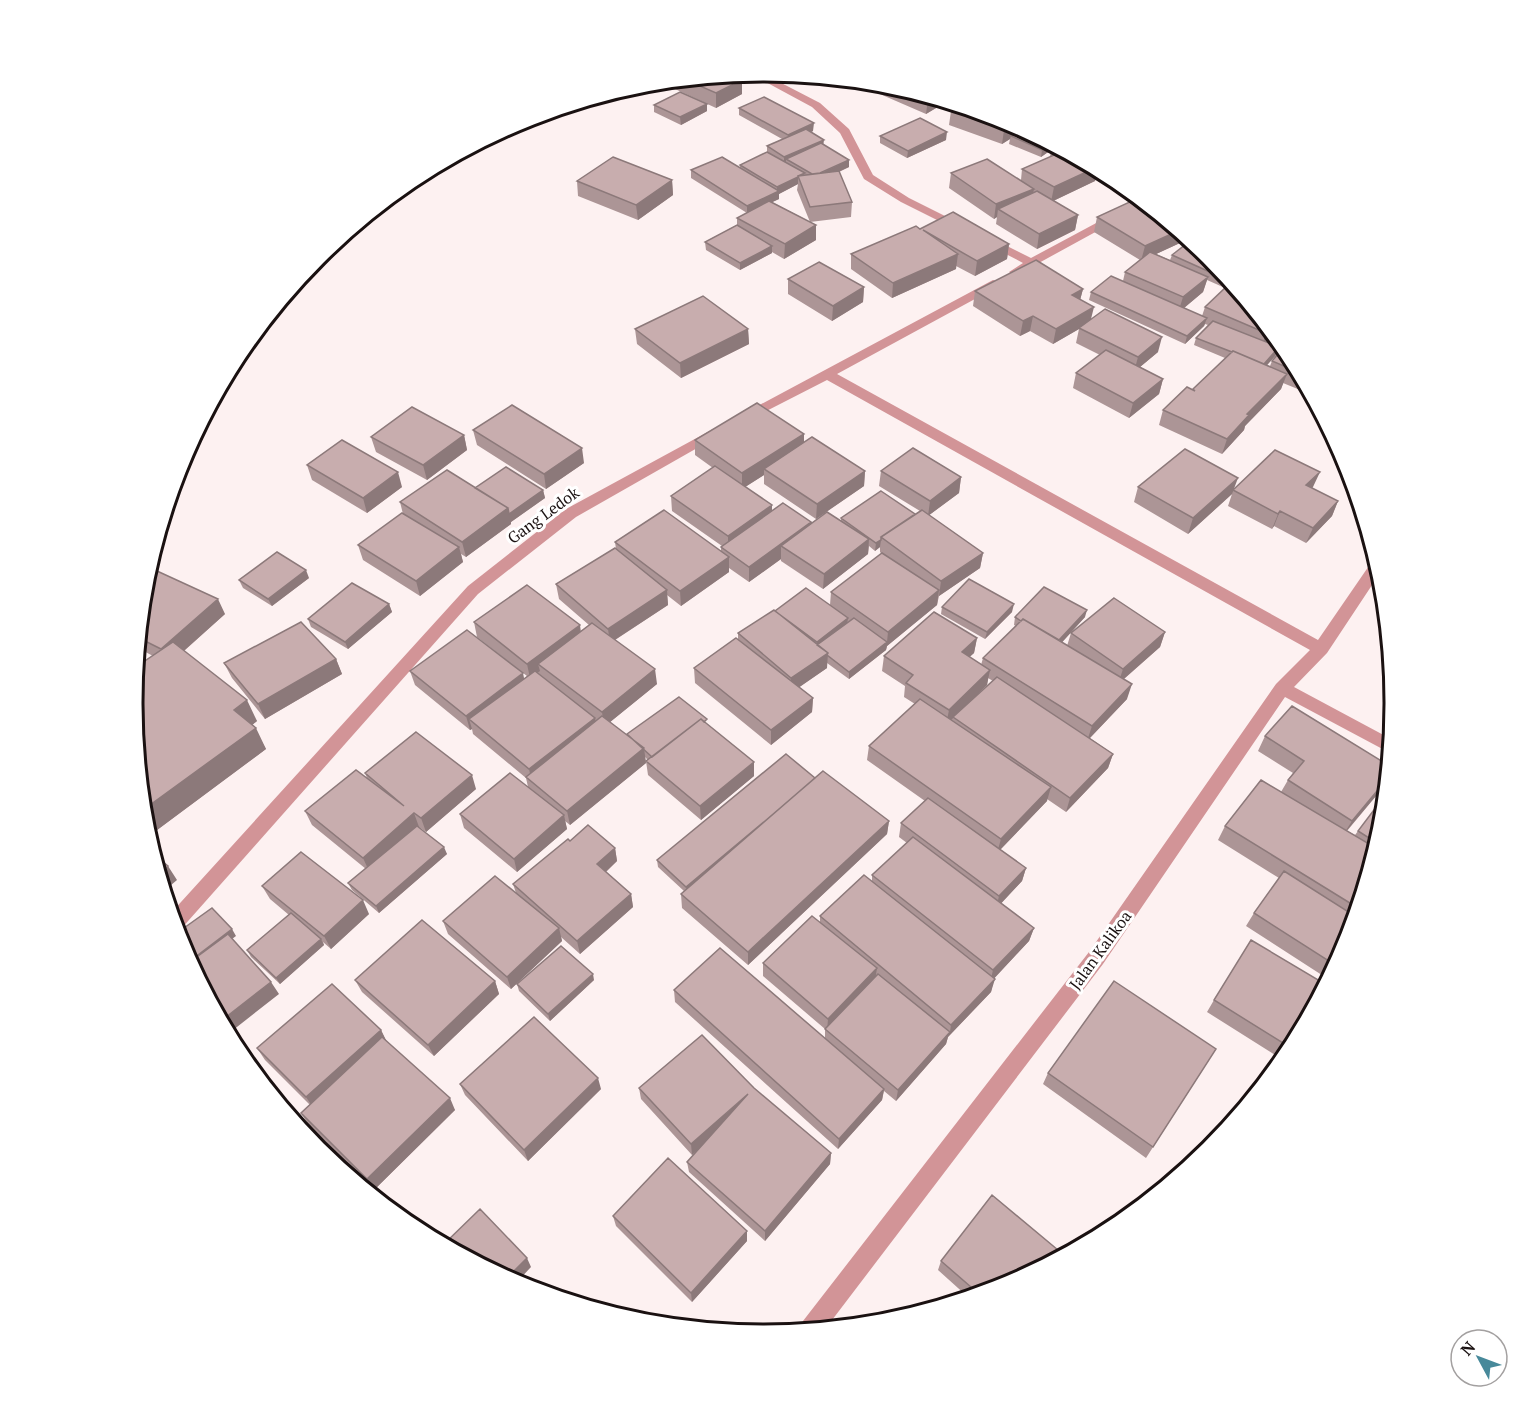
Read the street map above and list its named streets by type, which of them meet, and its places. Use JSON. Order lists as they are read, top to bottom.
{
  "streets": {
    "street": ["Gang Ledok", "Jalan Kalikoa"]
  },
  "north": "top left"
}
